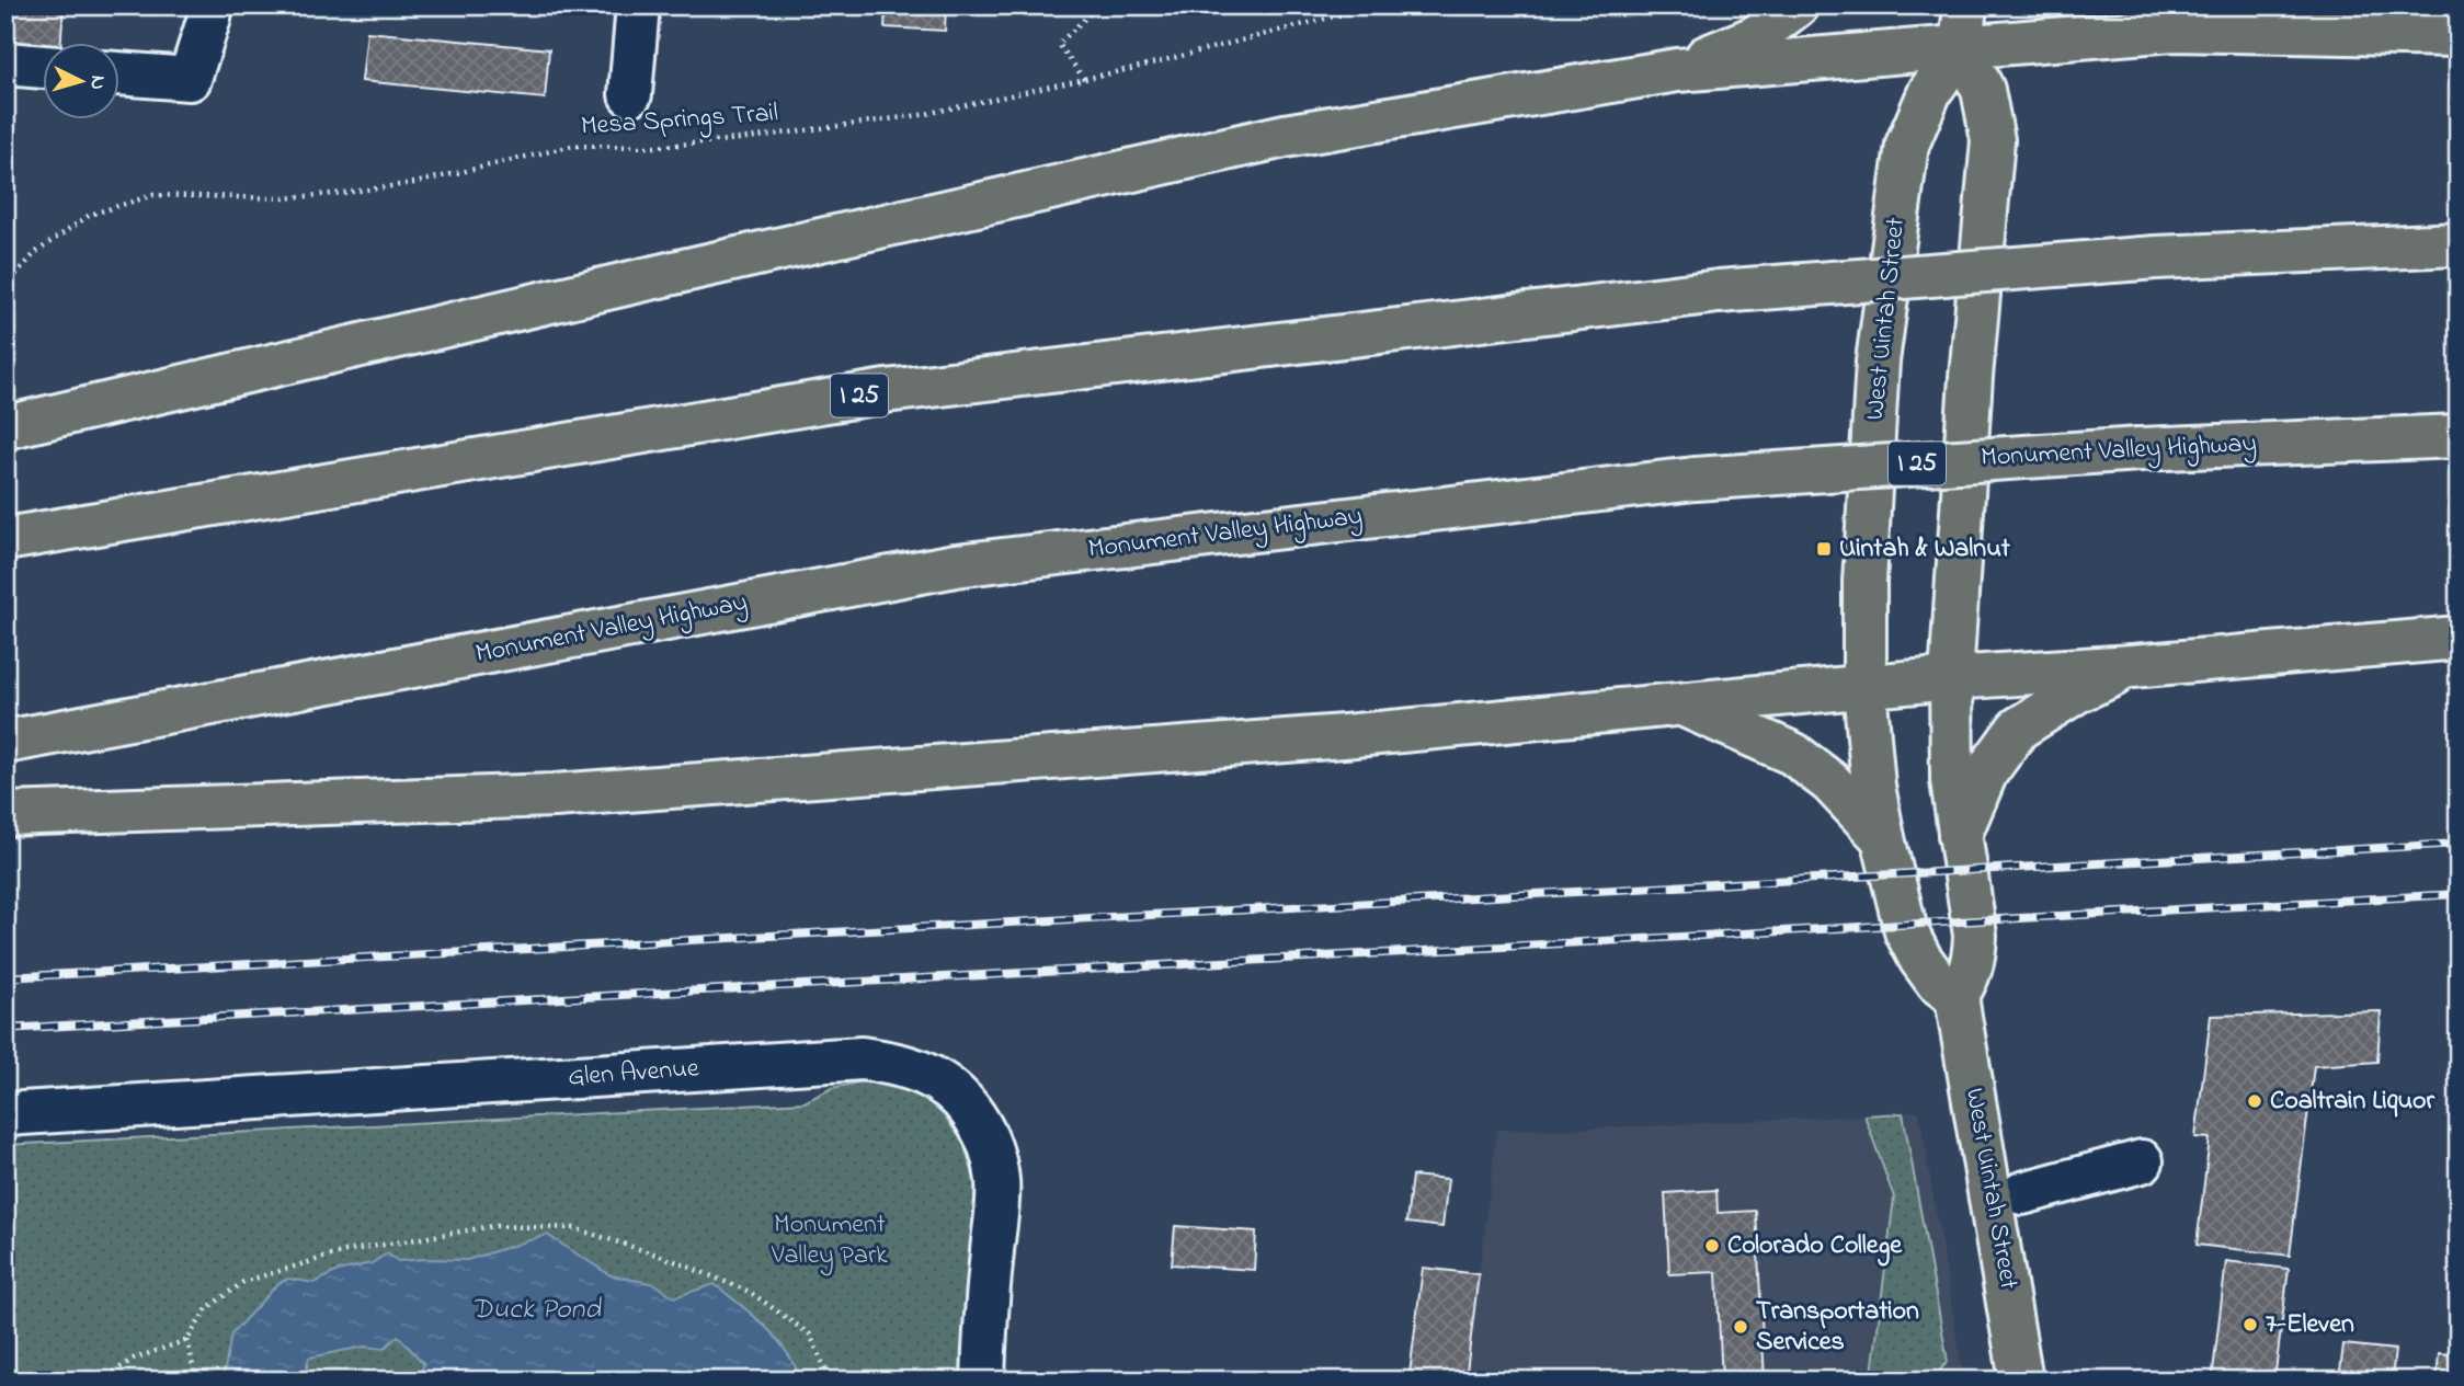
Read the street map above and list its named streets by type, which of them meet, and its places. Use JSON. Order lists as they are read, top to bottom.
{
  "streets": {
    "main road": ["West Uintah Street", "I 25", "Monument Valley Highway"],
    "street": ["Glen Avenue"],
    "path": ["Mesa Springs Trail"]
  },
  "water": ["Duck Pond"],
  "parks": ["Monument Valley Park"],
  "places": {
    "transit": ["Uintah & Walnut"],
    "other": [
      "Coaltrain Liquor",
      "Colorado College",
      "7-Eleven",
      "Transportation Services"
    ]
  },
  "north": "right"
}
